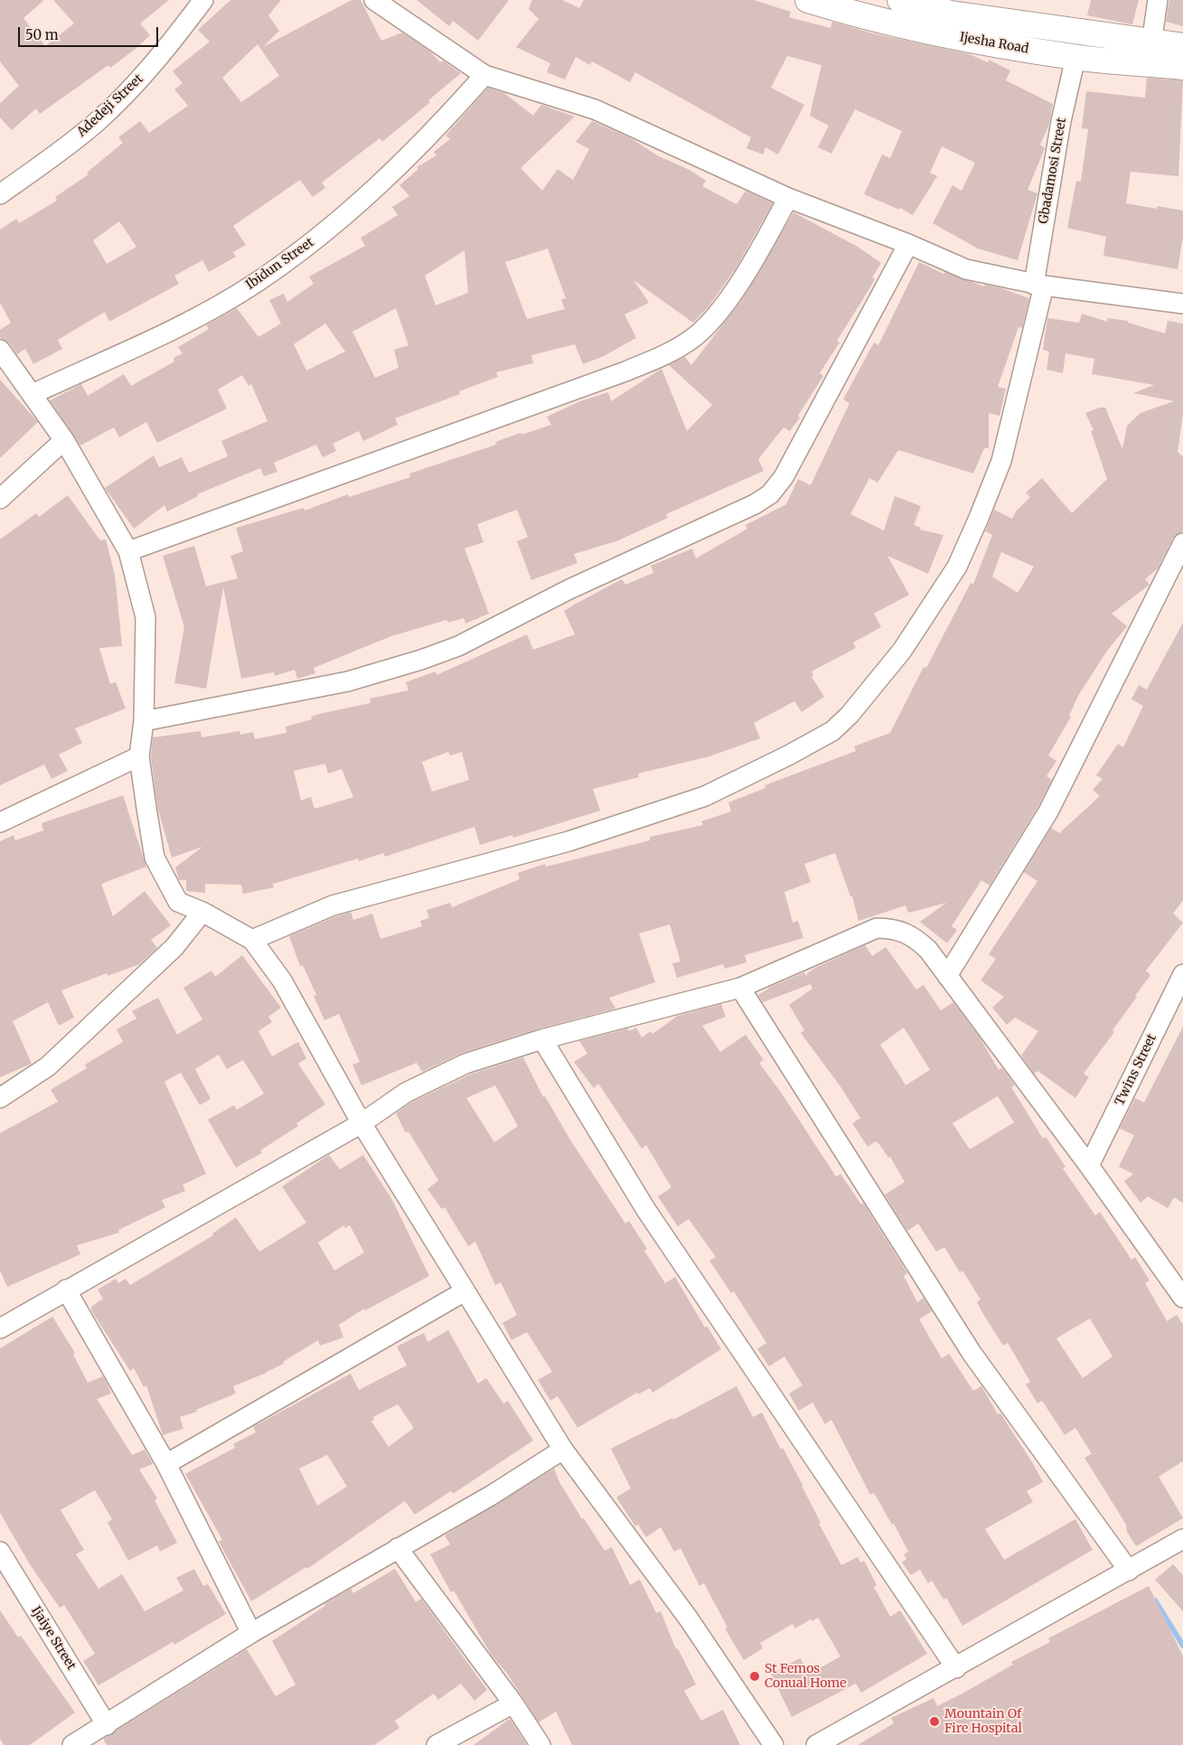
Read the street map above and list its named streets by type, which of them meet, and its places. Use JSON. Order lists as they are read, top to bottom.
{
  "streets": {
    "main road": ["Ijesha Road"],
    "street": [
      "Adedeji Street",
      "Gbadamosi Street",
      "Ibidun Street",
      "Twins Street",
      "Ijaiye Street"
    ]
  },
  "crossings": [
    ["Ijesha Road", "Gbadamosi Street"]
  ],
  "places": ["St Femos Conual Home", "Mountain Of Fire Hospital"],
  "scale_bar": "50 m"
}
